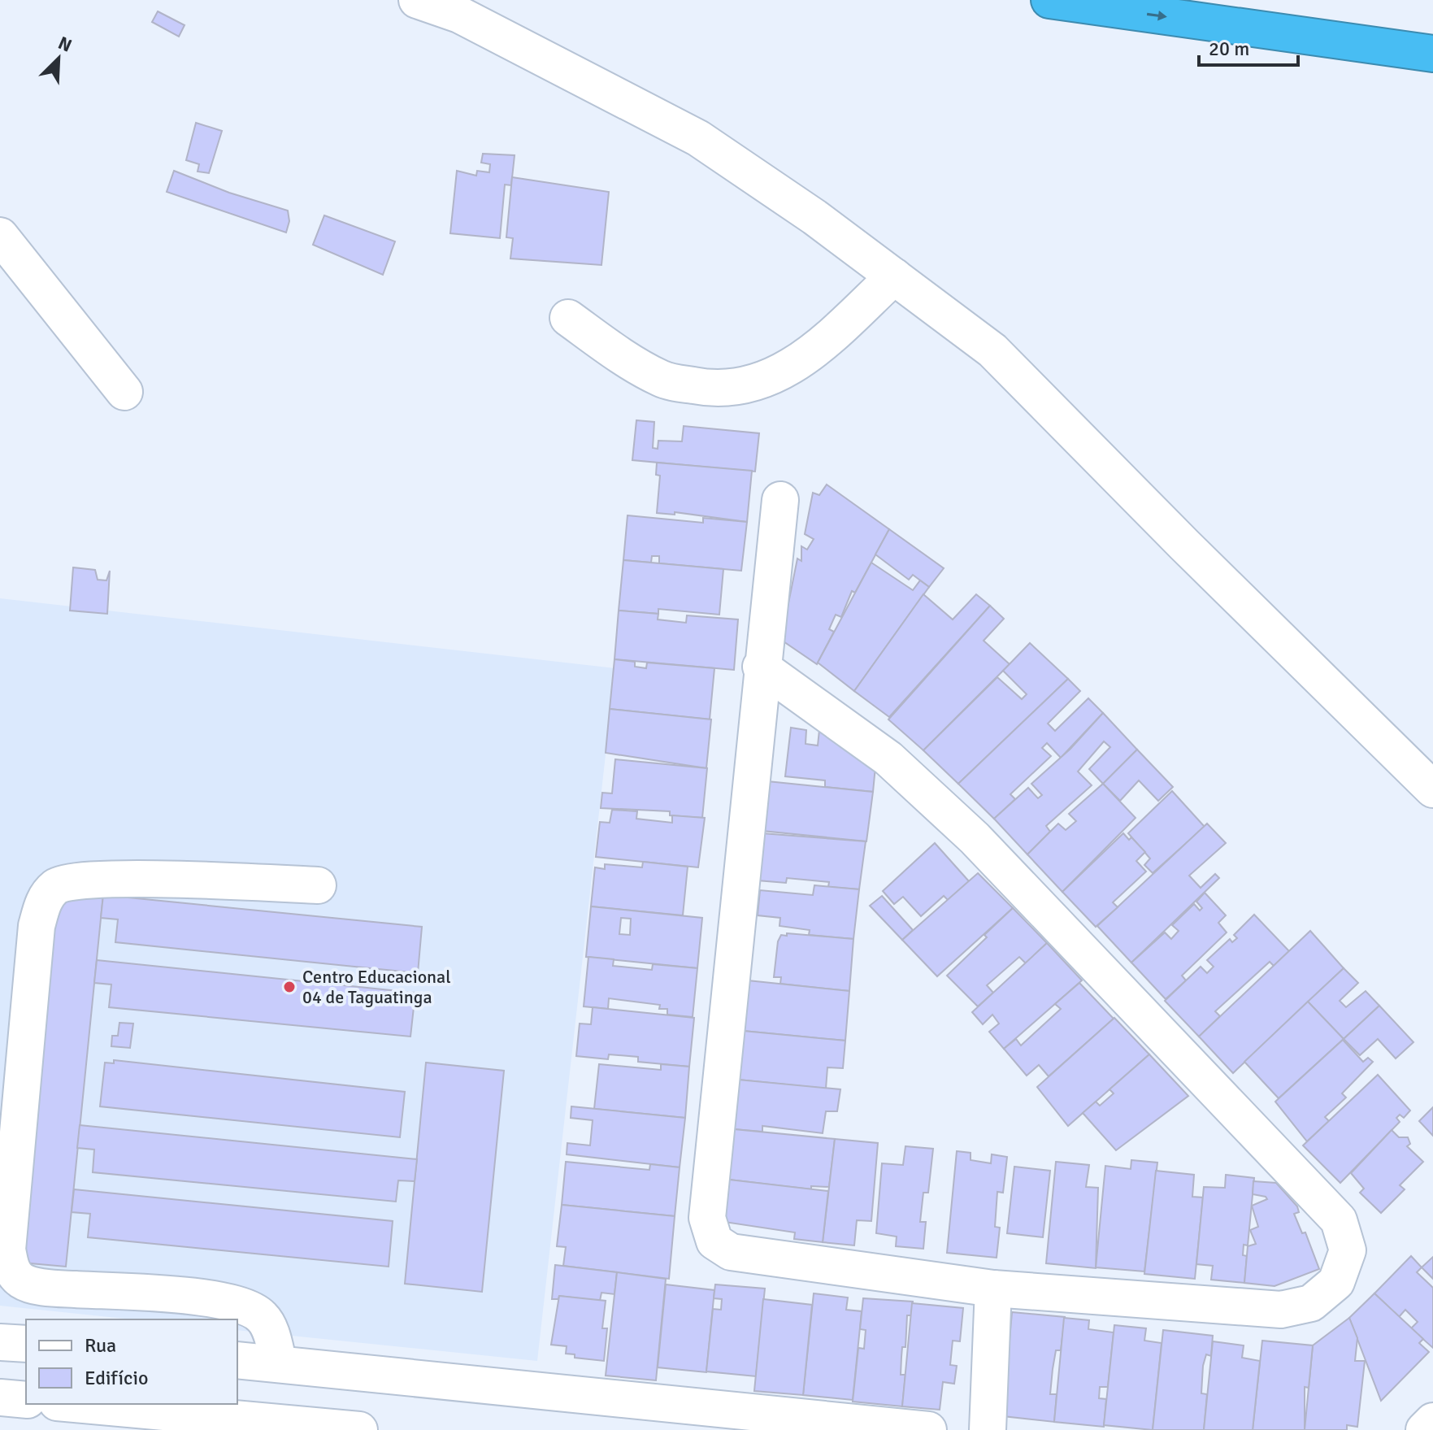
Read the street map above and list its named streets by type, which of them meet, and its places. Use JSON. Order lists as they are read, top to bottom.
{
  "places": ["Centro Educacional 04 de Taguatinga"],
  "legend": ["Rua", "Edifício"],
  "scale_bar": "20 m",
  "north": "top right"
}
